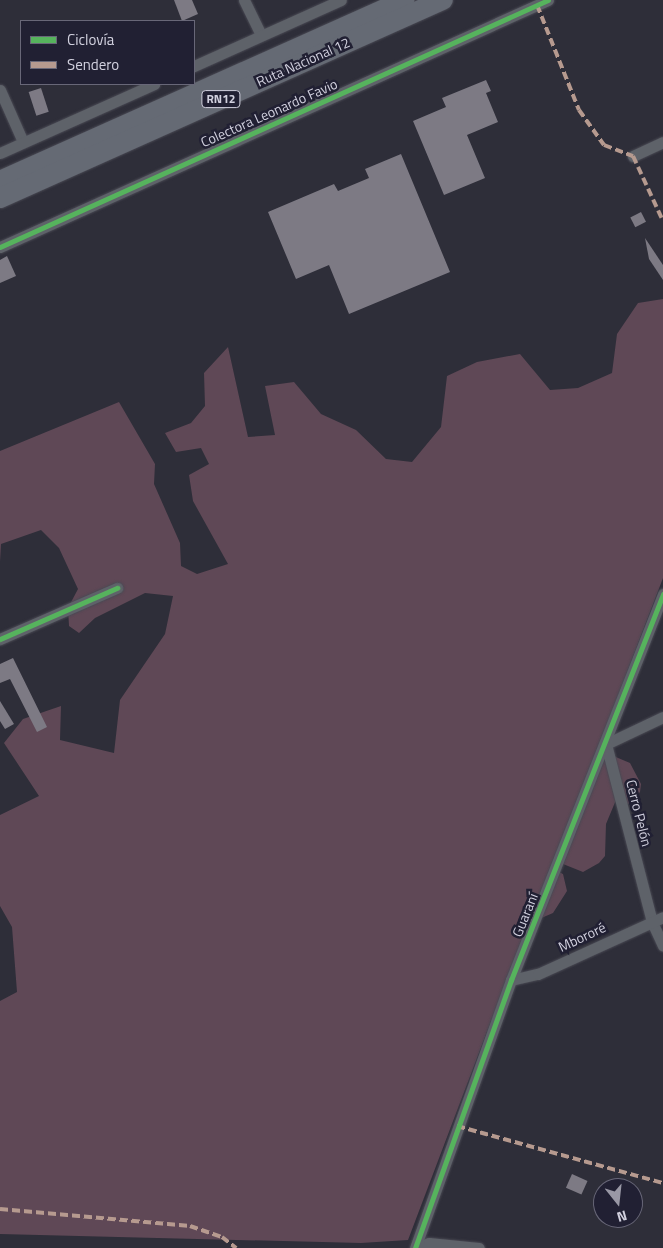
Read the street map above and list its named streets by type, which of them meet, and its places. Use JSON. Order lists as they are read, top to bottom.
{
  "streets": {
    "highway": ["Ruta Nacional 12", "RN12"],
    "street": [
      "Colectora Leonardo Favio",
      "Cerro Pelón",
      "Guaraní",
      "Mbororé"
    ]
  },
  "crossings": [
    ["Cerro Pelón", "Guaraní"],
    ["Cerro Pelón", "Mbororé"],
    ["Guaraní", "Mbororé"]
  ],
  "legend": ["Ciclovía", "Sendero"],
  "north": "bottom"
}
